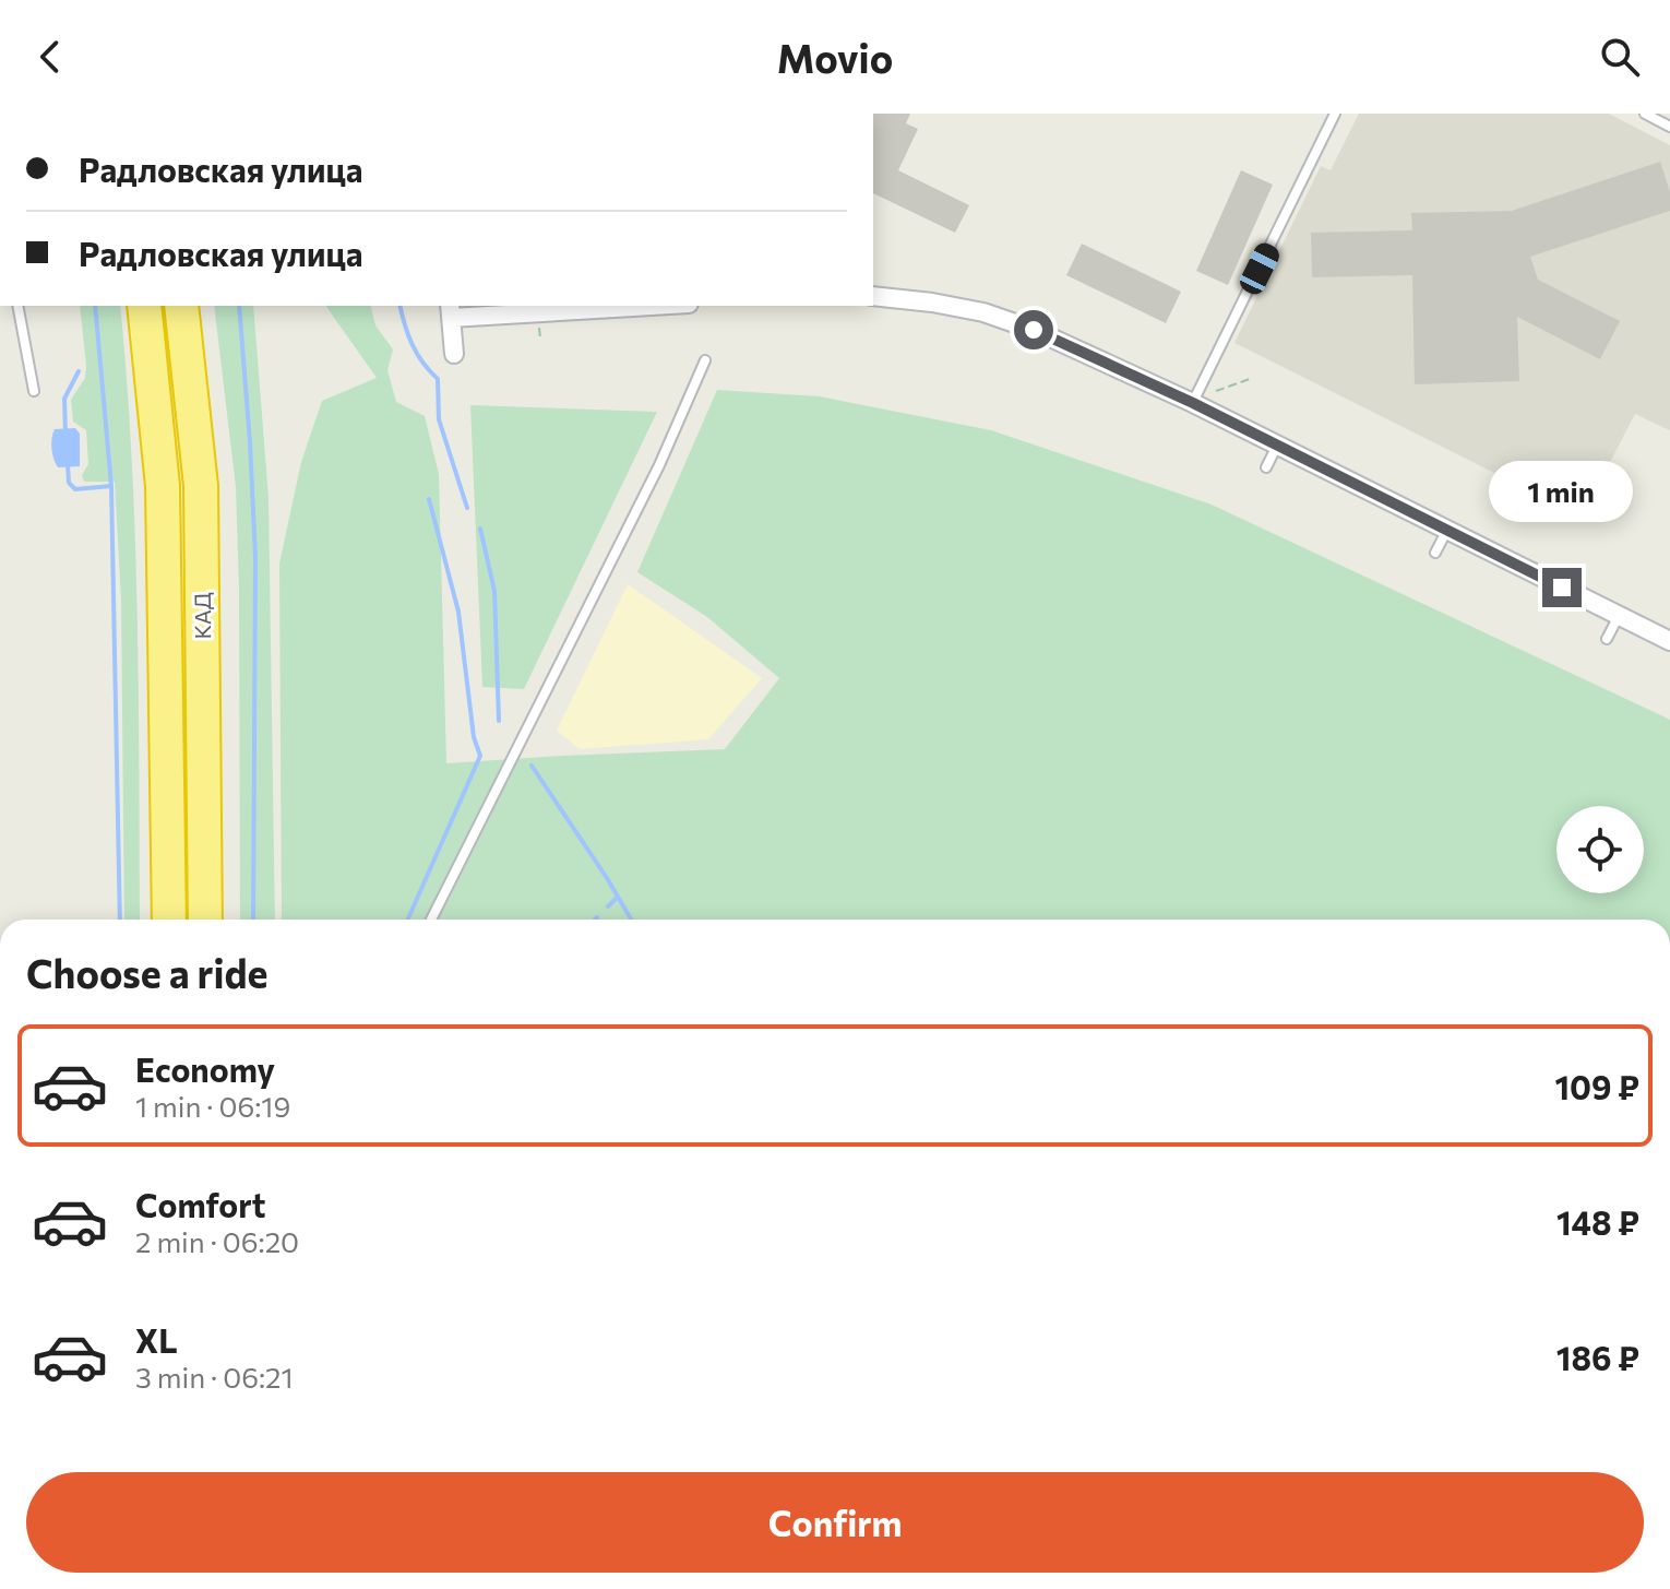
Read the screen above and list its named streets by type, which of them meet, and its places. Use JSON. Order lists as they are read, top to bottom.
{
  "streets": {
    "highway": ["КАД"]
  },
  "page": {
    "header": "Movio",
    "banner": ["Радловская улица", "Радловская улица"],
    "bubble": "1 min",
    "heading": "Choose a ride",
    "list": [
      {
        "name": "Economy",
        "note": "1 min · 06:19",
        "value": "109 ₽"
      },
      {
        "name": "Comfort",
        "note": "2 min · 06:20",
        "value": "148 ₽"
      },
      {
        "name": "XL",
        "note": "3 min · 06:21",
        "value": "186 ₽"
      }
    ],
    "buttons": "Confirm"
  }
}
